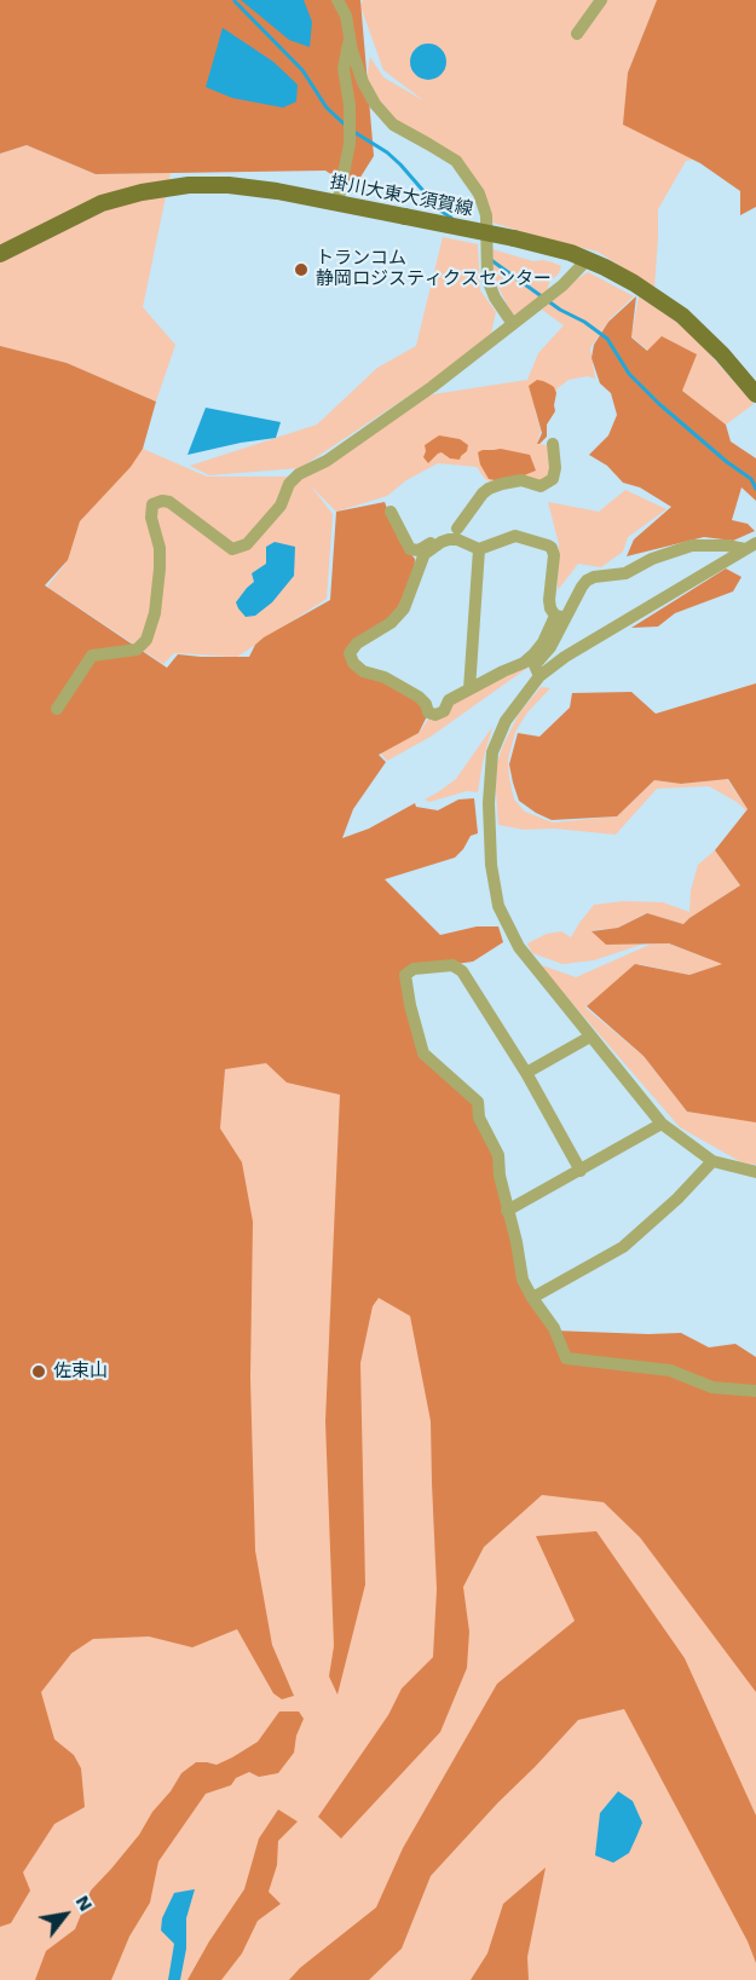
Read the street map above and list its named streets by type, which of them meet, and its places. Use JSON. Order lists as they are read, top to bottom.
{
  "streets": {
    "main road": ["掛川大東大須賀線"]
  },
  "places": ["トランコム 静岡ロジスティクスセンター", "佐束山"],
  "north": "top right"
}
